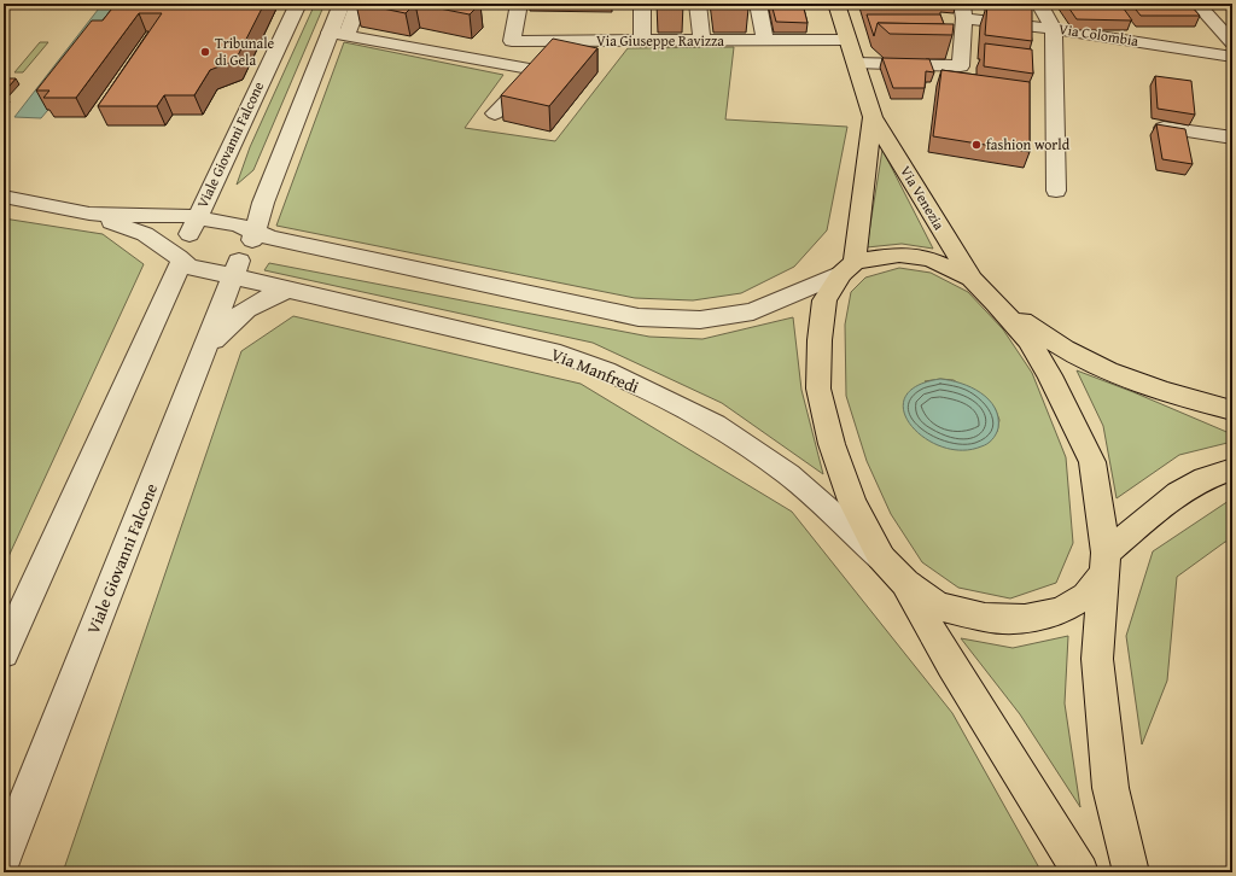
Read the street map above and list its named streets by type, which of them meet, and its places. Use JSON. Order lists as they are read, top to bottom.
{
  "streets": {
    "main road": ["Via Venezia"],
    "street": [
      "Via Colombia",
      "Via Giuseppe Ravizza",
      "Viale Giovanni Falcone",
      "Via Manfredi"
    ]
  },
  "crossings": [
    ["Via Giuseppe Ravizza", "Via Venezia"],
    ["Viale Giovanni Falcone", "Via Manfredi"]
  ],
  "places": ["Tribunale di Gela", "fashion world"]
}
